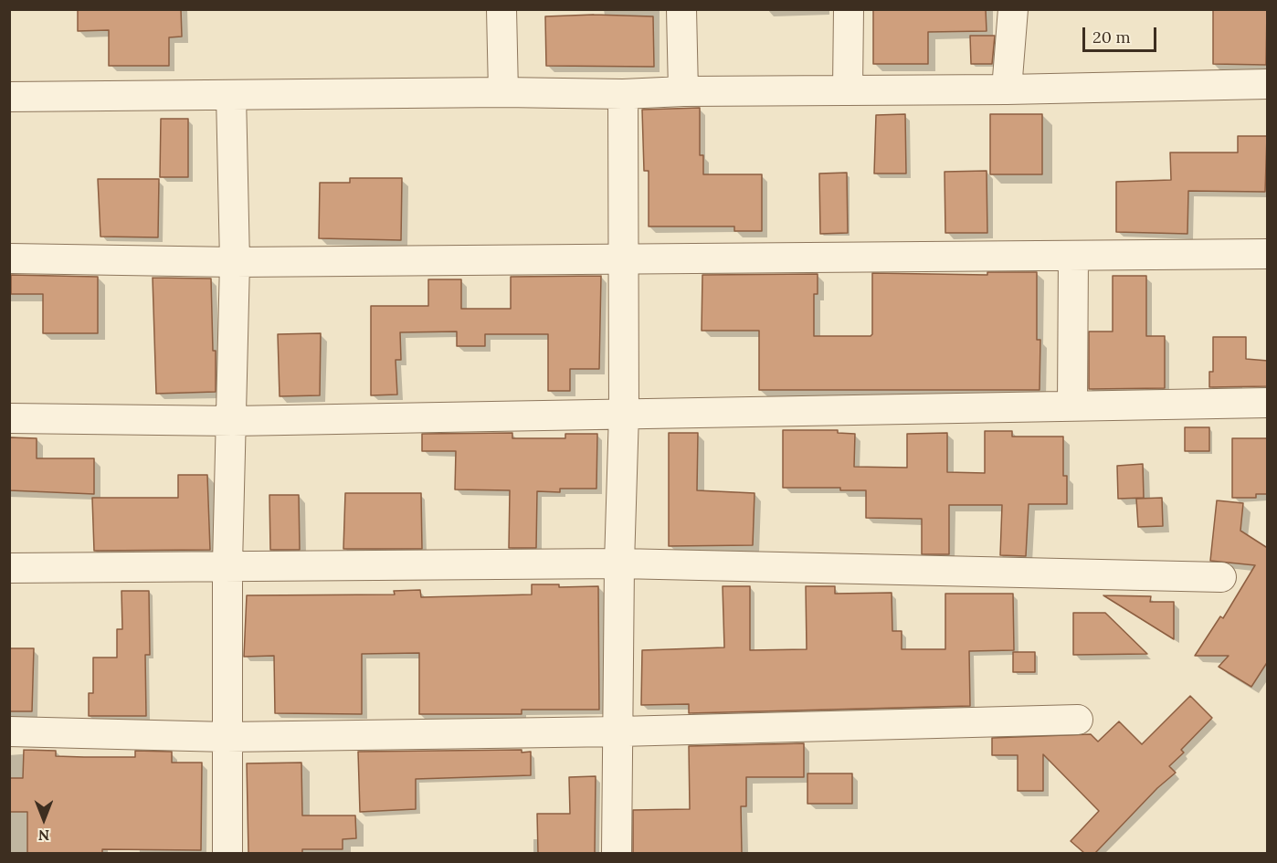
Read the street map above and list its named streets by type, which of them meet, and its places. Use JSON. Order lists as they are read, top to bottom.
{
  "scale_bar": "20 m",
  "north": "bottom"
}
